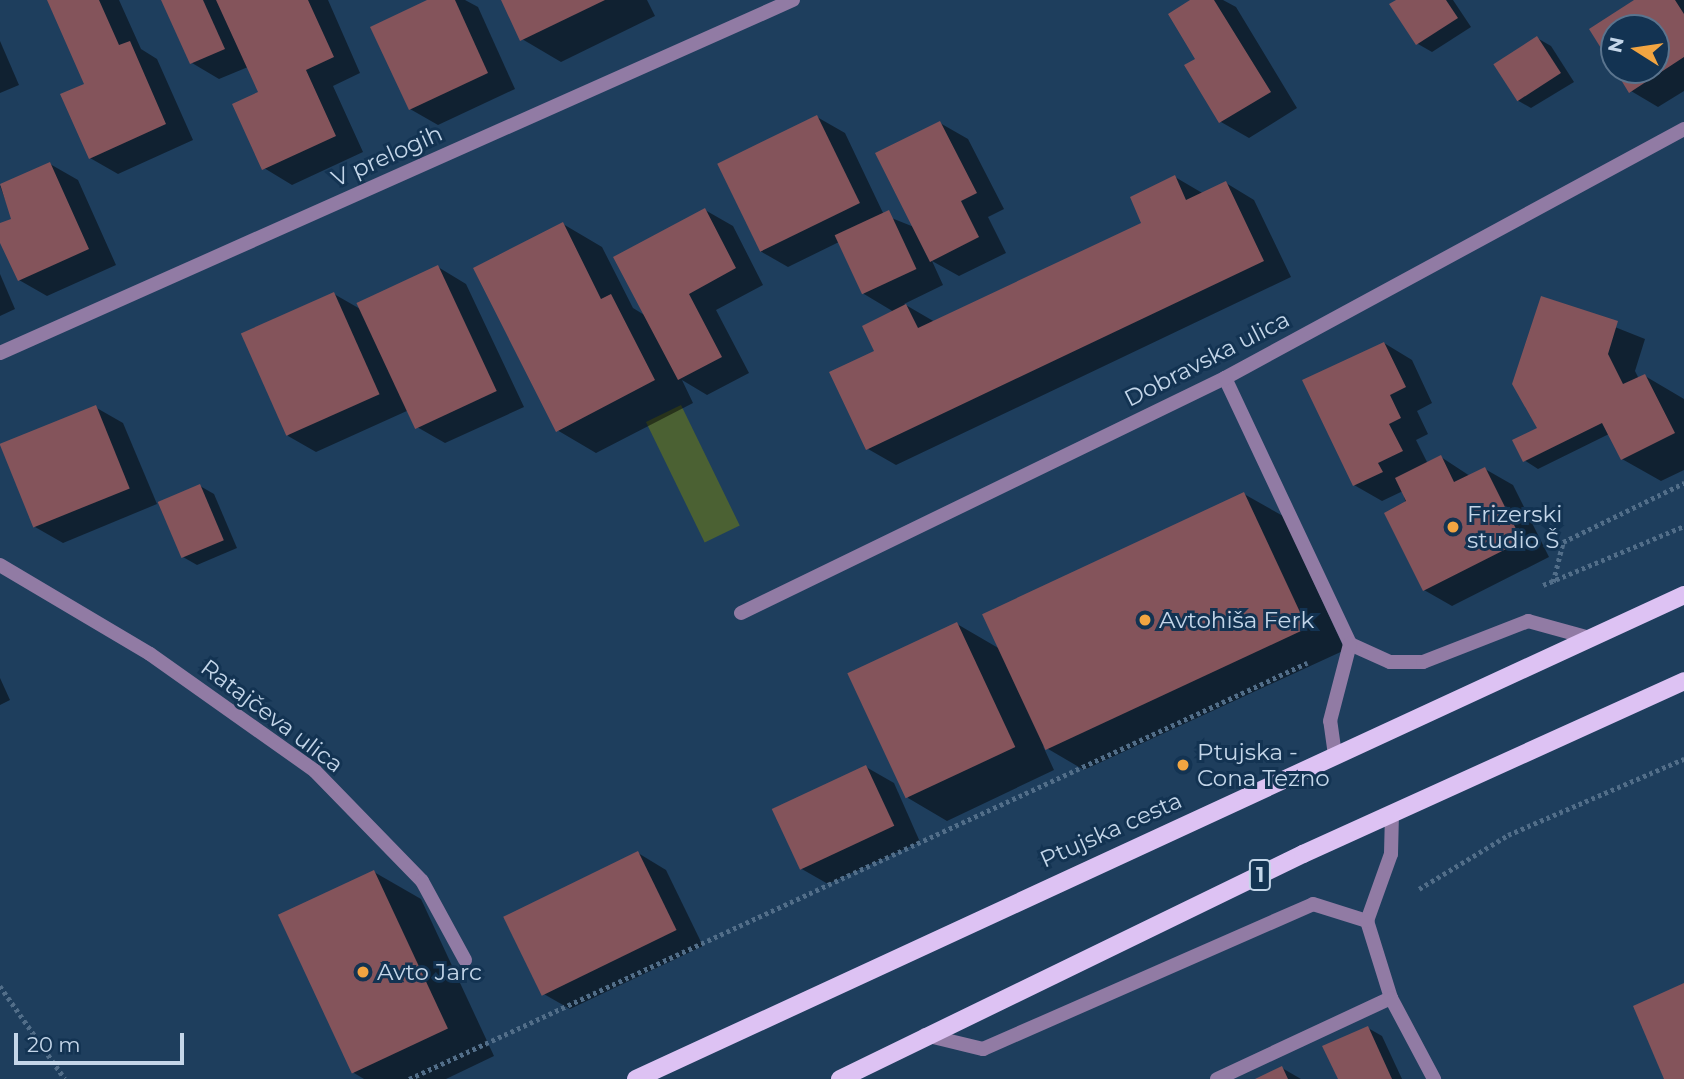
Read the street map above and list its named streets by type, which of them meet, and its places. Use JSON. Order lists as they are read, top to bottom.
{
  "streets": {
    "main road": ["Ptujska cesta", "1"],
    "street": ["V prelogih", "Dobravska ulica", "Ratajčeva ulica"]
  },
  "places": [
    "Frizerski studio Š",
    "Avtohiša Ferk",
    "Ptujska - Cona Tezno",
    "Avto Jarc"
  ],
  "scale_bar": "20 m",
  "north": "left"
}
